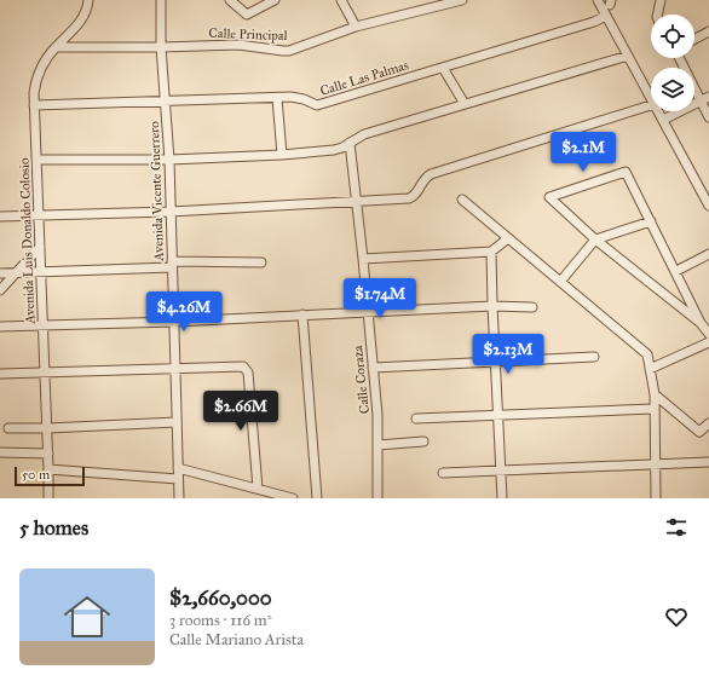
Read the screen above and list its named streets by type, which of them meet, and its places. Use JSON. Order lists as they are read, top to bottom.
{
  "streets": {
    "street": [
      "Calle Principal",
      "Calle Las Palmas",
      "Avenida Vicente Guerrero",
      "Avenida Luis Donaldo Colosio",
      "Calle Coraza"
    ]
  },
  "crossings": [
    ["Calle Principal", "Avenida Vicente Guerrero"],
    ["Calle Principal", "Avenida Luis Donaldo Colosio"],
    ["Calle Las Palmas", "Avenida Vicente Guerrero"],
    ["Calle Las Palmas", "Avenida Luis Donaldo Colosio"]
  ],
  "scale_bar": "50 m",
  "page": {
    "price": [
      "$2.1M",
      "$1.74M",
      "$4.26M",
      "$2.13M",
      "$2.66M"
    ],
    "scale": "50 m",
    "heading": "5 homes",
    "list": [
      {
        "name": "$2,660,000",
        "note": "3 rooms · 116 m² · Calle Mariano Arista"
      }
    ]
  }
}
